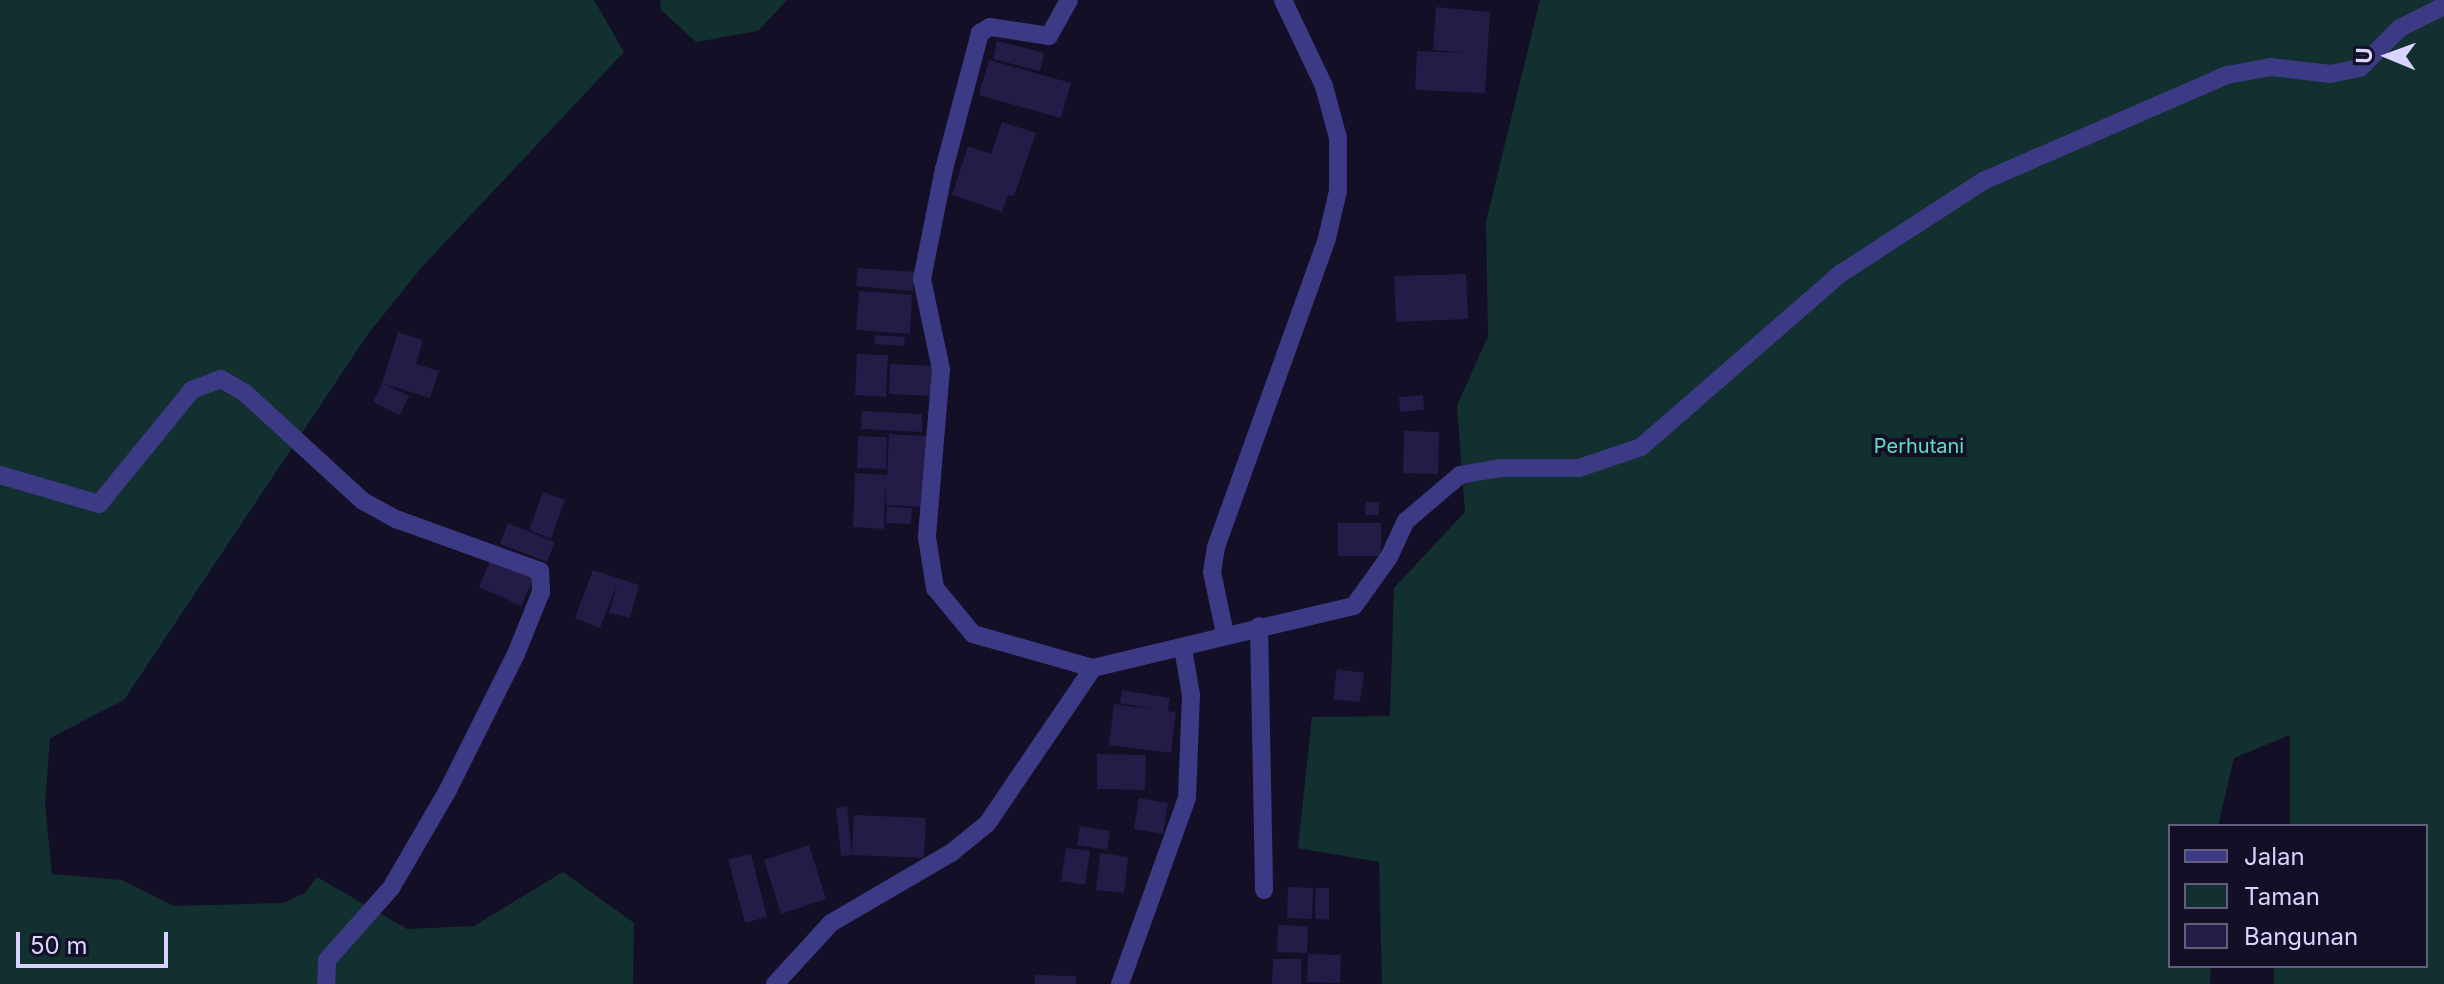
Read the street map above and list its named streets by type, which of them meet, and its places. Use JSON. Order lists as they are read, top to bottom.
{
  "parks": ["Perhutani"],
  "legend": ["Jalan", "Taman", "Bangunan"],
  "scale_bar": "50 m",
  "north": "left"
}
